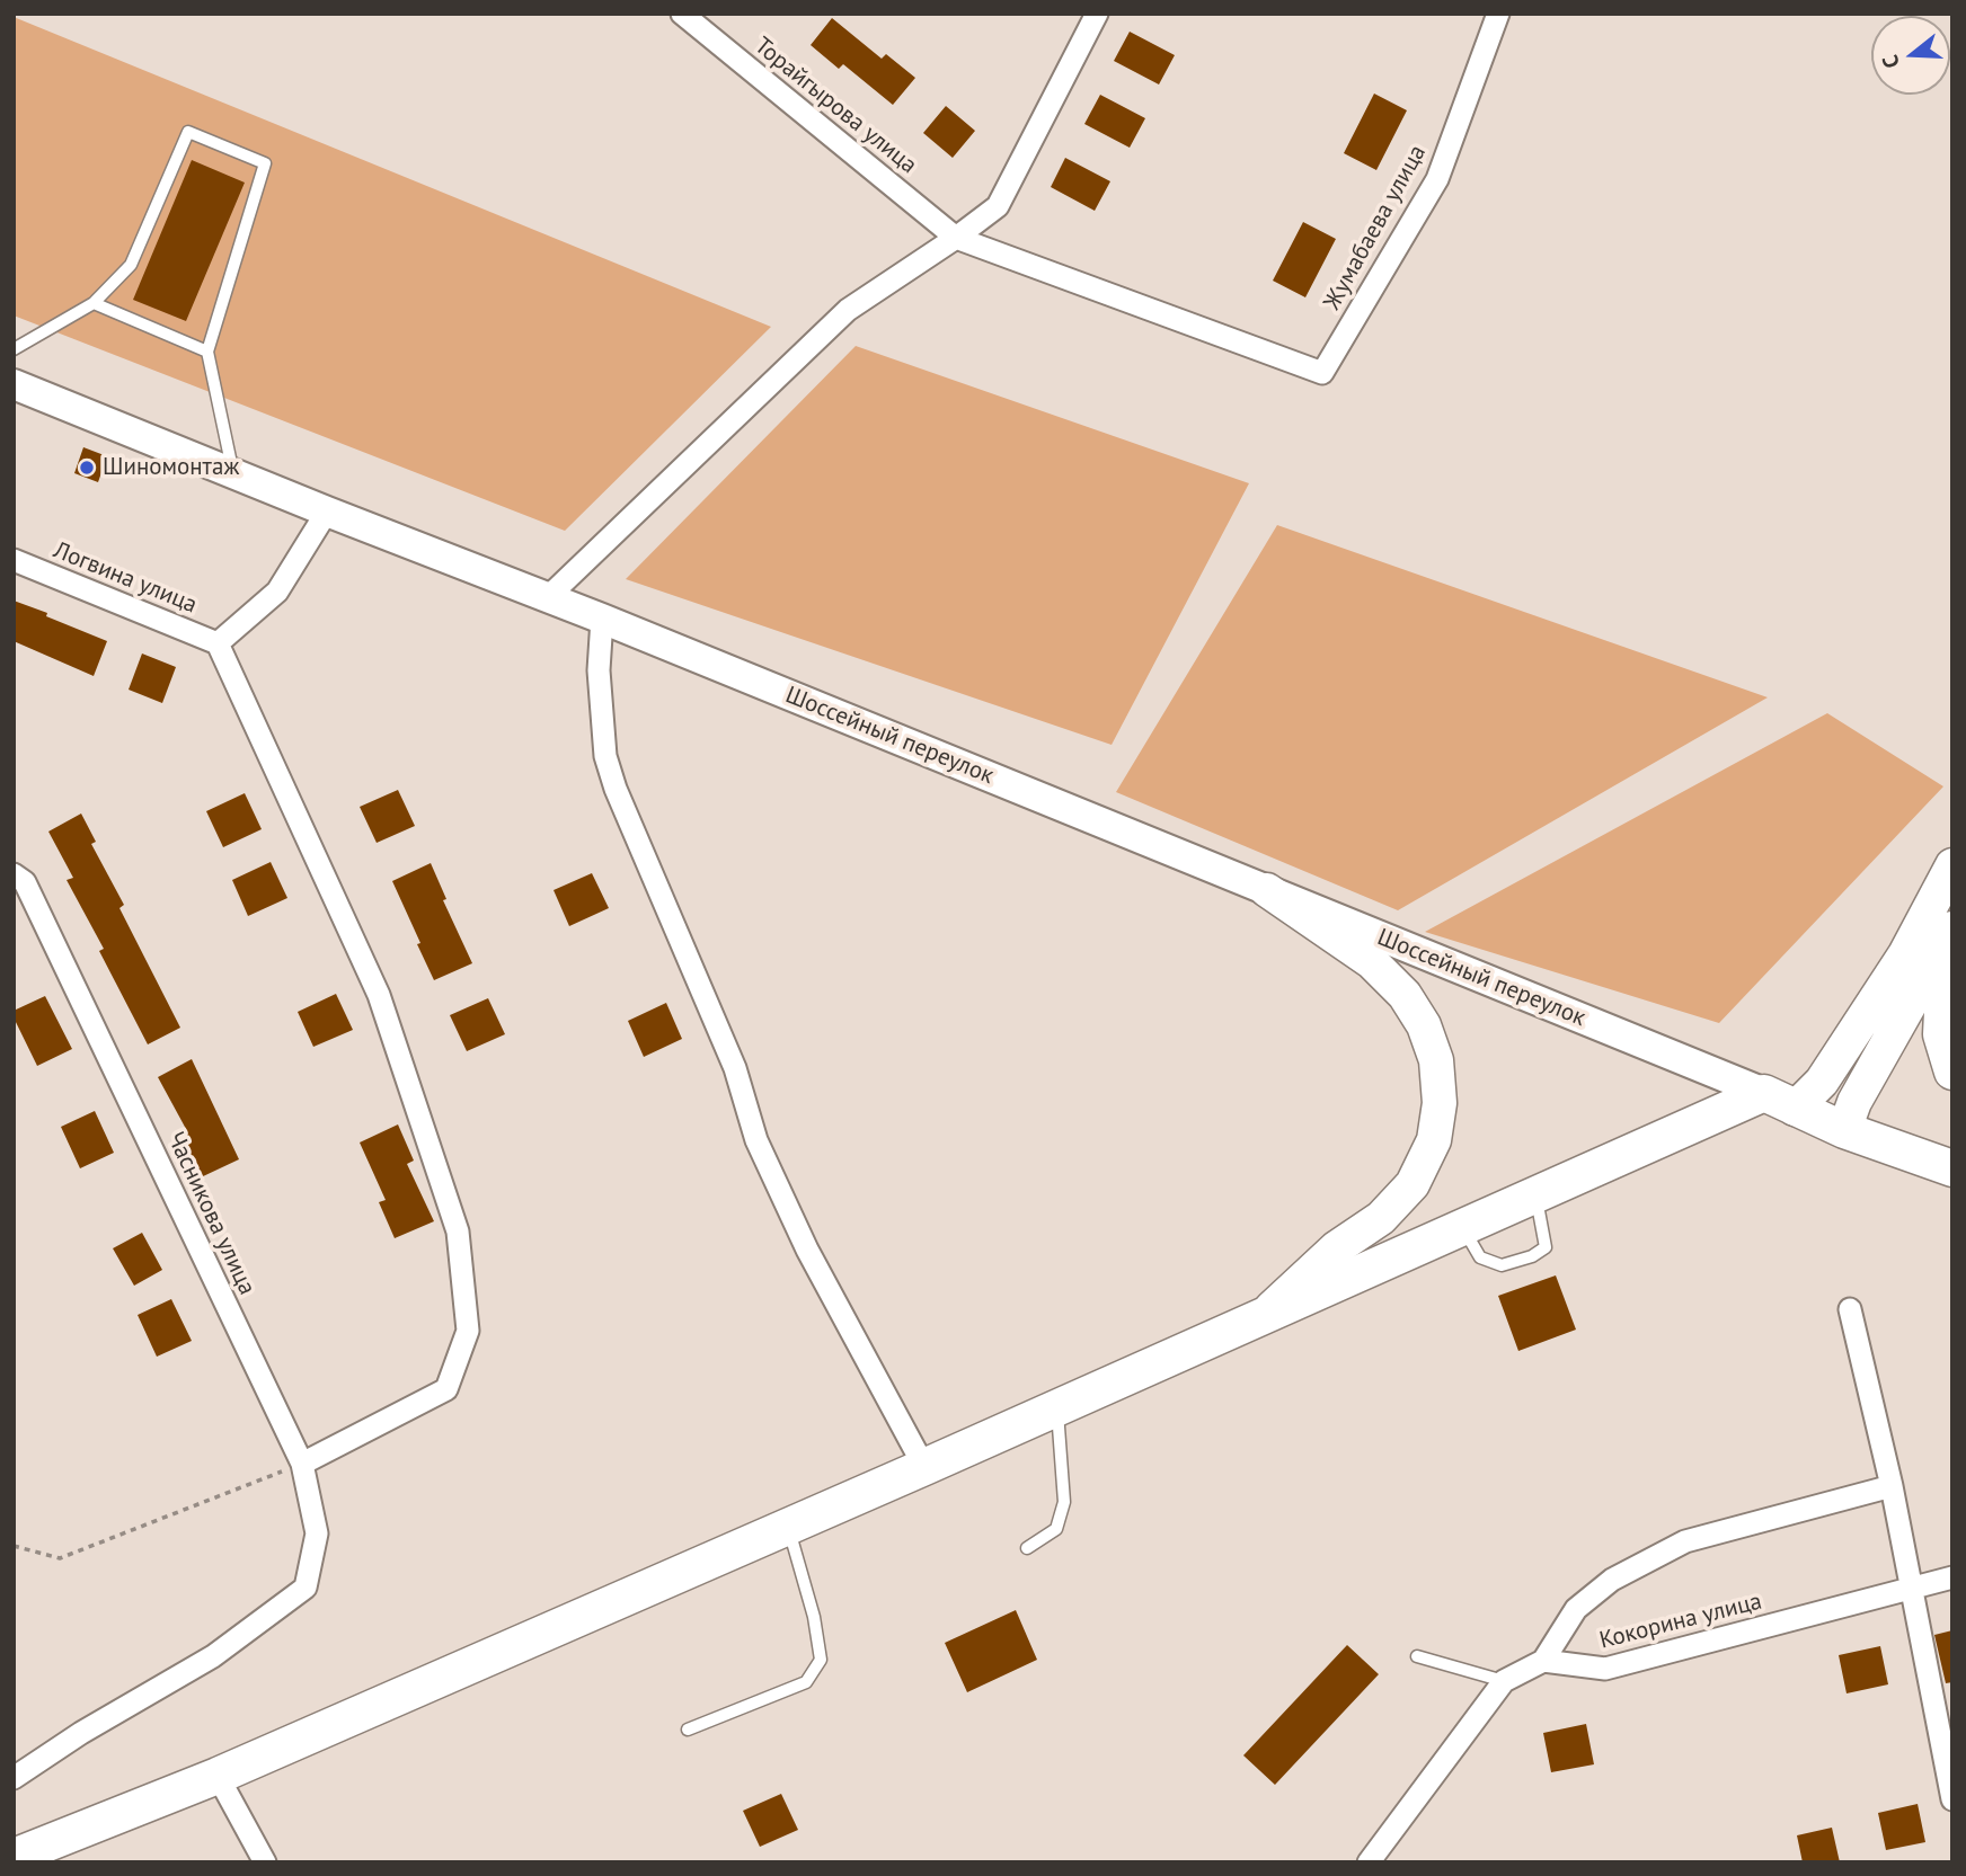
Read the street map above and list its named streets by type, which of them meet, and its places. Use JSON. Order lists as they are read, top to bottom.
{
  "streets": {
    "main road": ["Шоссейный переулок"],
    "street": [
      "Торайгырова улица",
      "Жумабаева улица",
      "Логвина улица",
      "Часникова улица",
      "Кокорина улица"
    ]
  },
  "crossings": [
    ["Торайгырова улица", "Жумабаева улица"]
  ],
  "places": ["Шиномонтаж"],
  "north": "left"
}
